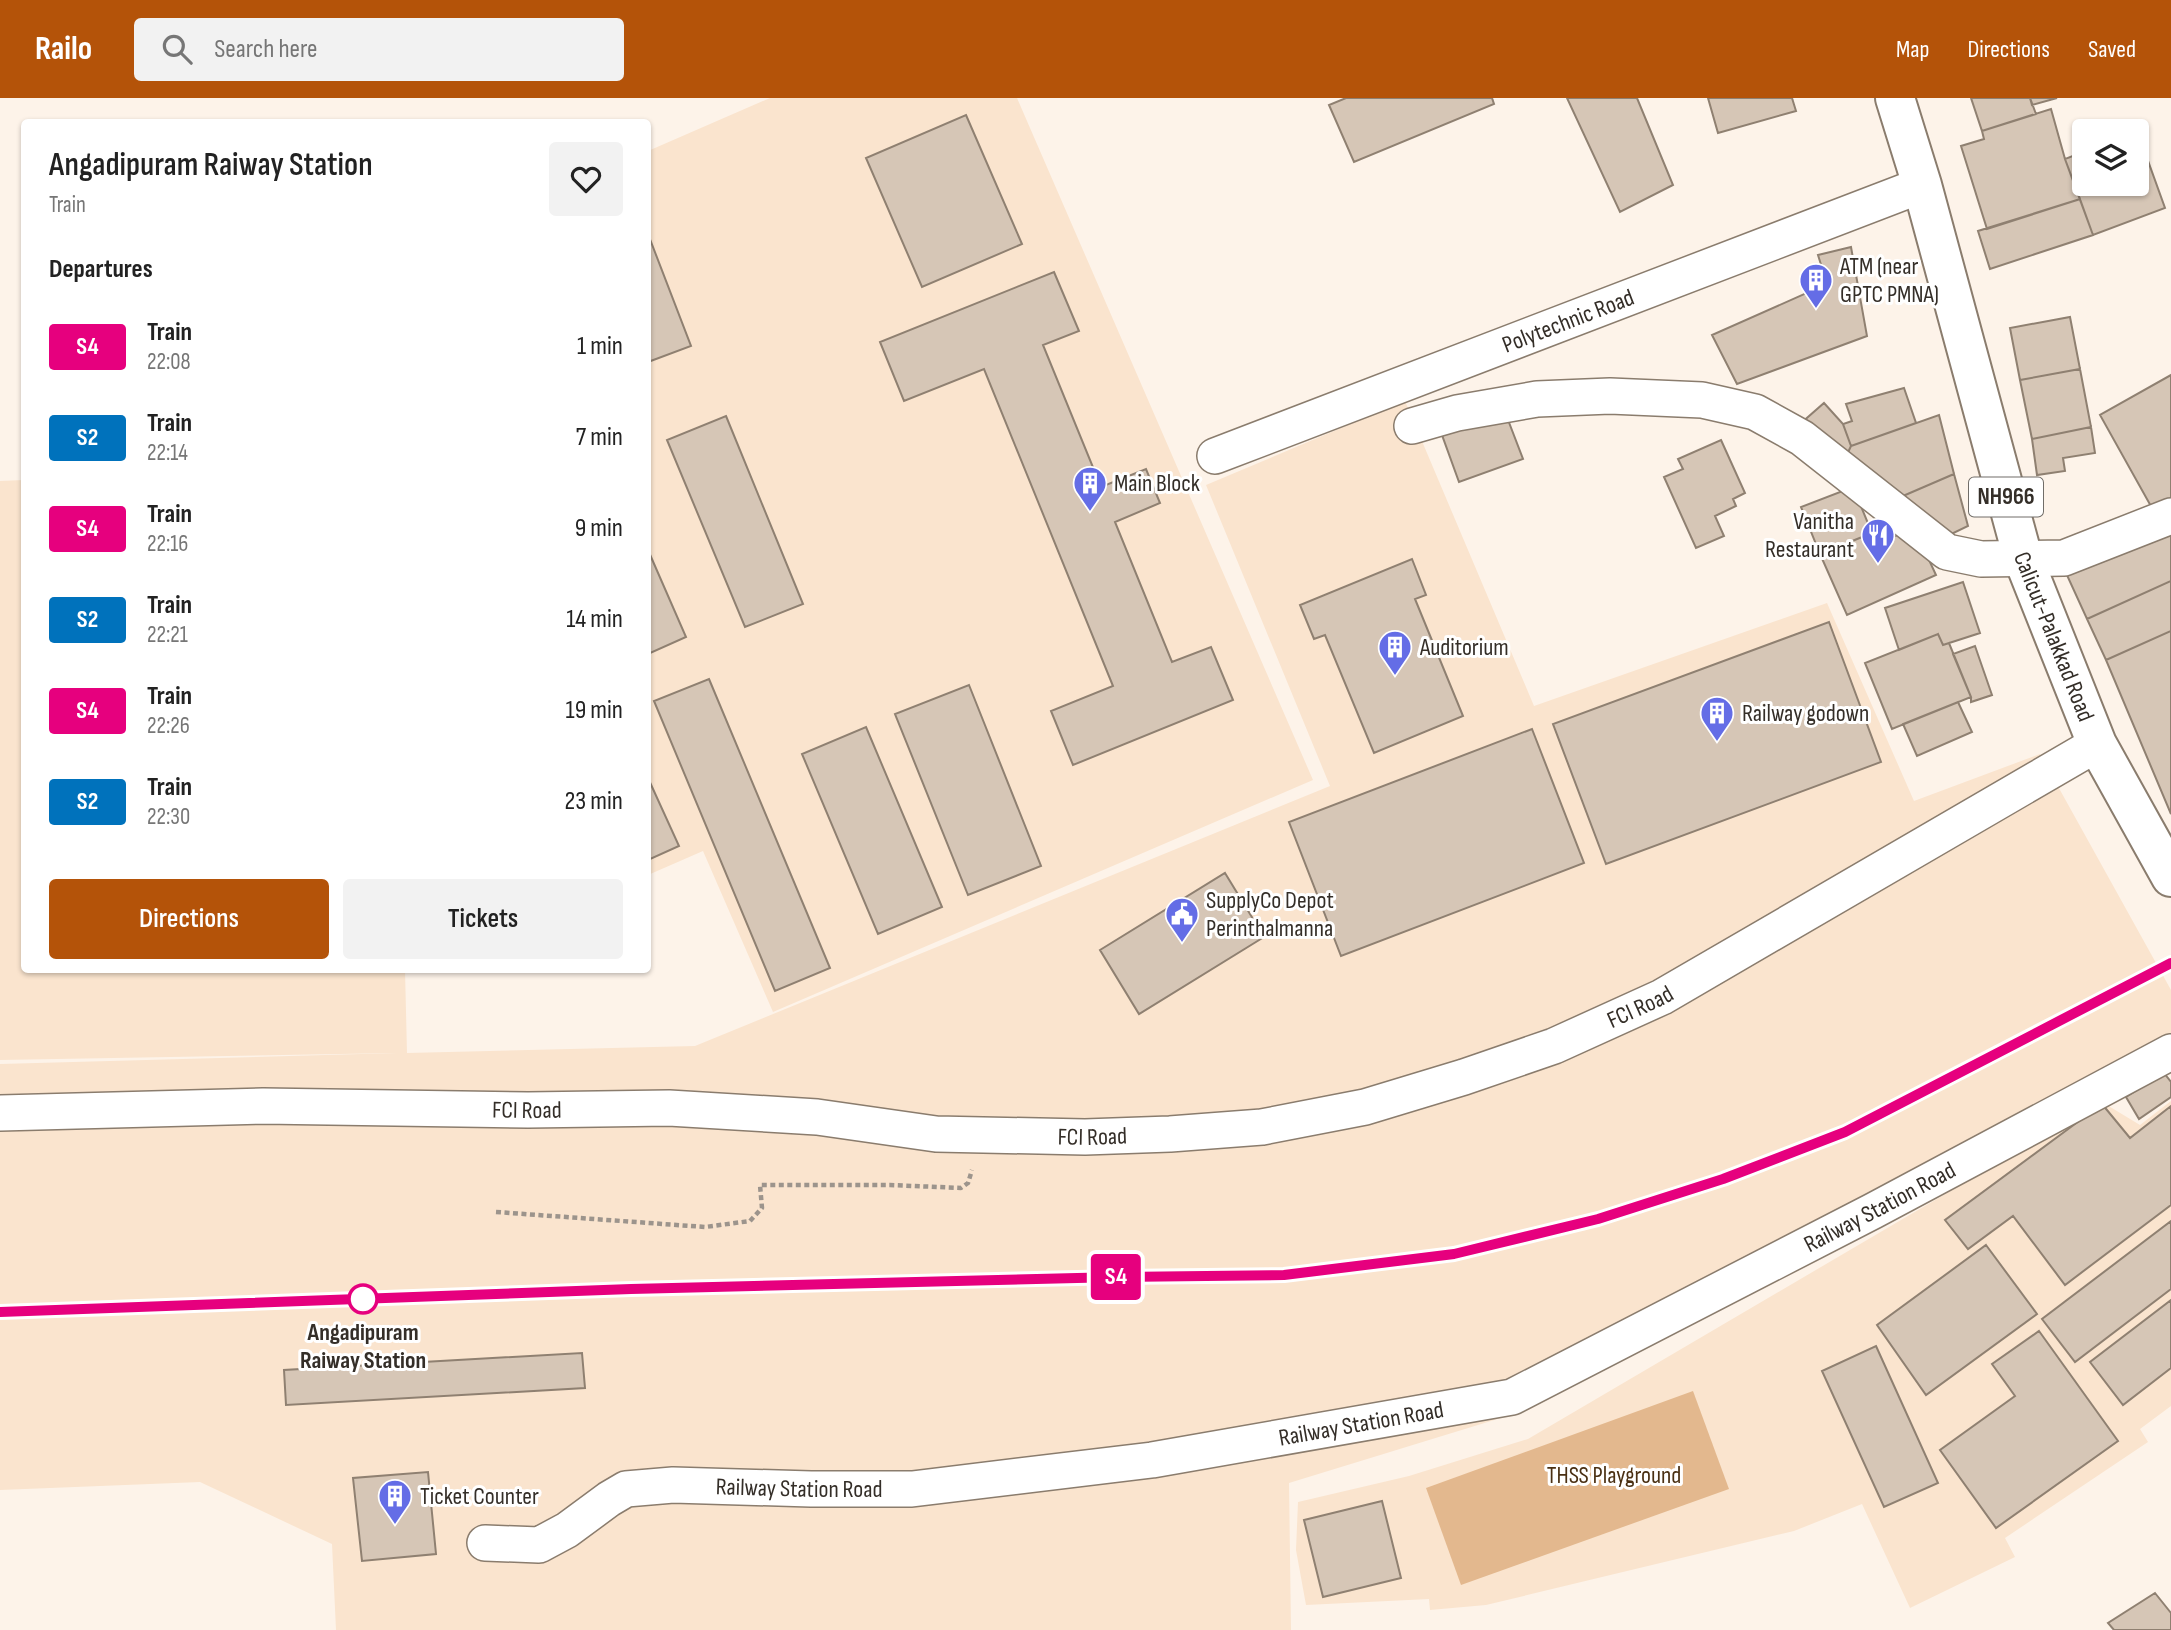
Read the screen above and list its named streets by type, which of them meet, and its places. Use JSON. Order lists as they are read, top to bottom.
{
  "streets": {
    "highway": ["NH966", "Calicut-Palakkad Road"],
    "street": ["Polytechnic Road", "FCI Road", "Railway Station Road"]
  },
  "crossings": [
    ["Polytechnic Road", "Calicut-Palakkad Road"],
    ["Calicut-Palakkad Road", "FCI Road"]
  ],
  "parks": ["THSS Playground"],
  "places": {
    "building": [
      "ATM (near GPTC PMNA)",
      "Main Block",
      "Auditorium",
      "Railway godown",
      "Ticket Counter"
    ],
    "restaurant": ["Vanitha Restaurant"],
    "public building": ["SupplyCo Depot Perinthalmanna"],
    "other": ["Angadipuram Raiway Station"]
  },
  "page": {
    "header": "Railo",
    "search": "Search here",
    "nav": ["Map", "Directions", "Saved"],
    "on_map": "S4",
    "heading": [
      ["Angadipuram Raiway Station", "Train"],
      "Departures"
    ],
    "list": [
      {
        "mark": "S4",
        "name": "Train",
        "note": "22:08",
        "value": "1 min"
      },
      {
        "mark": "S2",
        "name": "Train",
        "note": "22:14",
        "value": "7 min"
      },
      {
        "mark": "S4",
        "name": "Train",
        "note": "22:16",
        "value": "9 min"
      },
      {
        "mark": "S2",
        "name": "Train",
        "note": "22:21",
        "value": "14 min"
      },
      {
        "mark": "S4",
        "name": "Train",
        "note": "22:26",
        "value": "19 min"
      },
      {
        "mark": "S2",
        "name": "Train",
        "note": "22:30",
        "value": "23 min"
      }
    ],
    "buttons": ["Directions", "Tickets"]
  }
}
